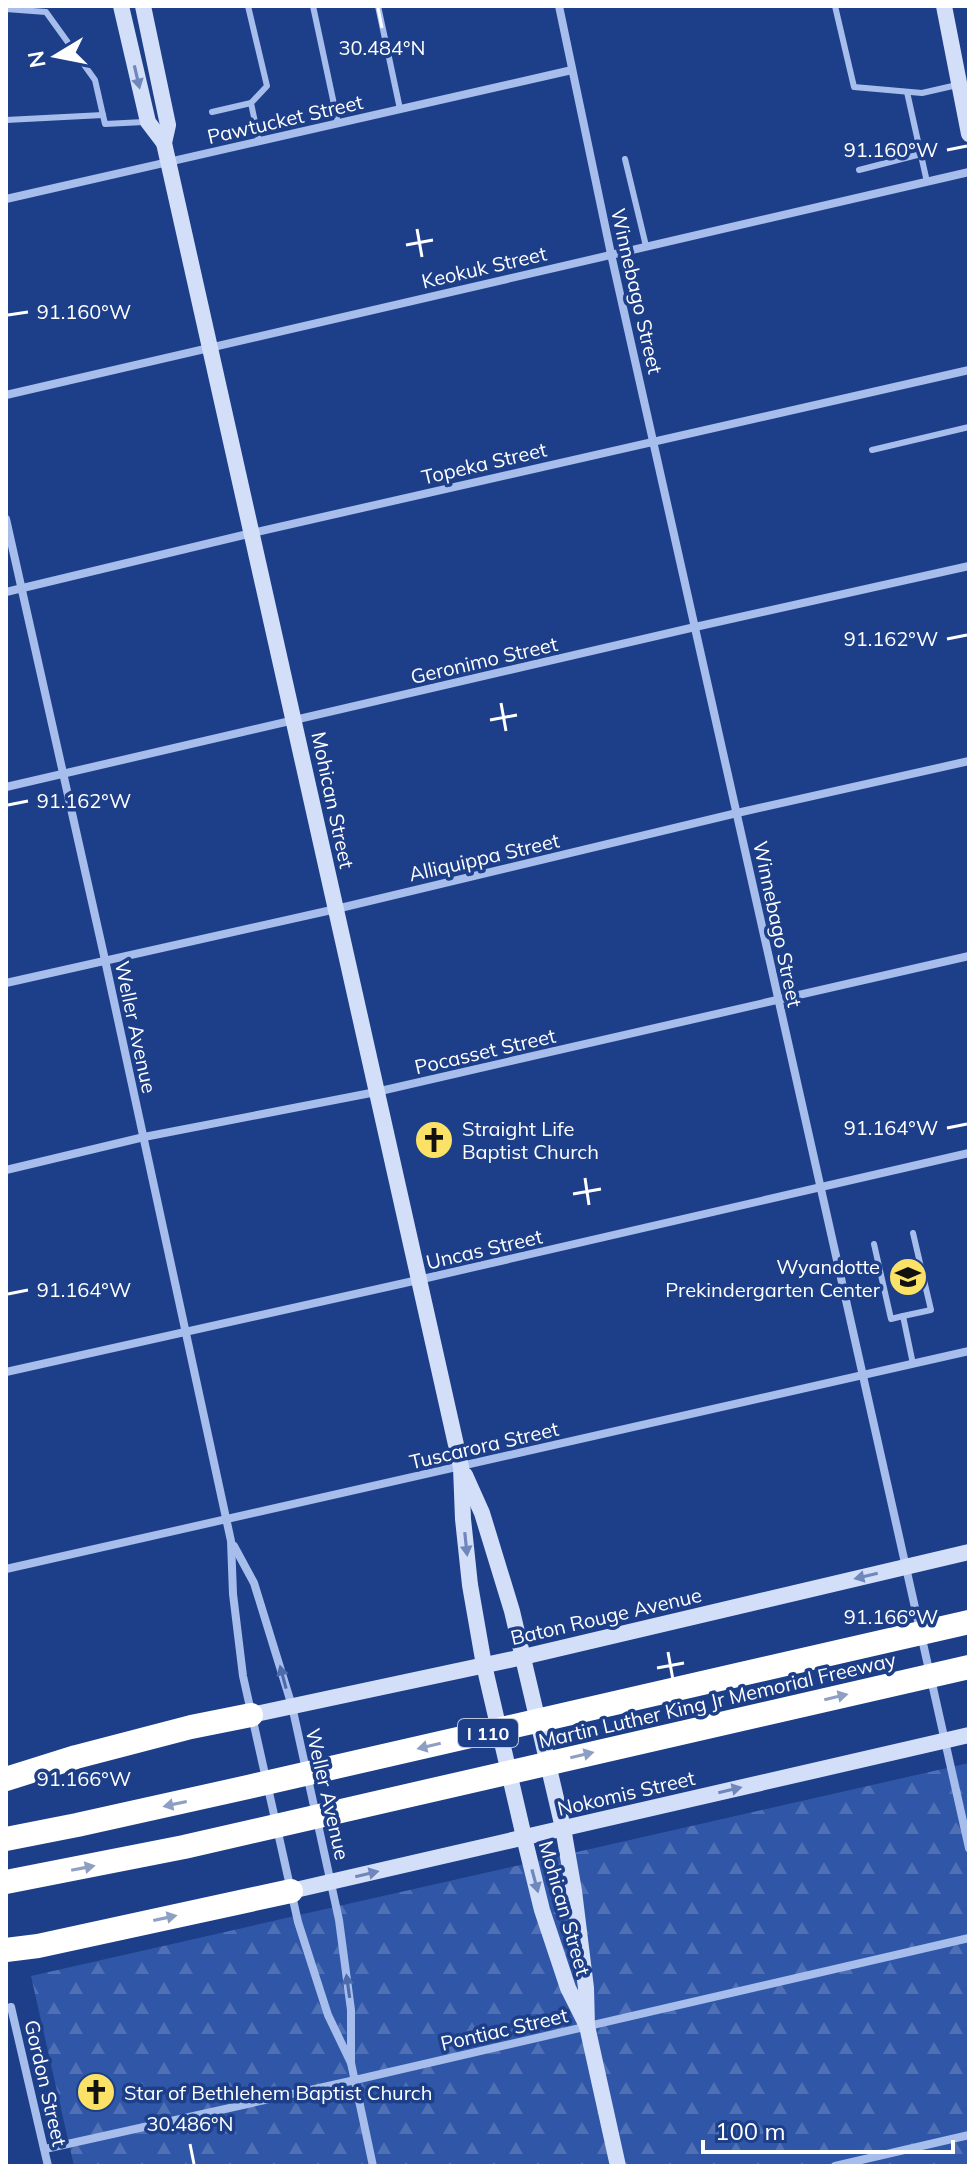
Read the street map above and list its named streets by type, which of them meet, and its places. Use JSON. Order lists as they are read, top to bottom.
{
  "streets": {
    "highway": ["Martin Luther King Jr Memorial Freeway", "I 110"],
    "street": [
      "Pawtucket Street",
      "Keokuk Street",
      "Winnebago Street",
      "Topeka Street",
      "Geronimo Street",
      "Mohican Street",
      "Alliquippa Street",
      "Weller Avenue",
      "Pocasset Street",
      "Uncas Street",
      "Tuscarora Street",
      "Baton Rouge Avenue",
      "Nokomis Street",
      "Pontiac Street",
      "Gordon Street"
    ]
  },
  "crossings": [
    ["Pawtucket Street", "Winnebago Street"],
    ["Pawtucket Street", "Mohican Street"],
    ["Keokuk Street", "Winnebago Street"],
    ["Keokuk Street", "Mohican Street"],
    ["Winnebago Street", "Topeka Street"],
    ["Winnebago Street", "Geronimo Street"],
    ["Winnebago Street", "Alliquippa Street"],
    ["Winnebago Street", "Pocasset Street"],
    ["Winnebago Street", "Uncas Street"],
    ["Winnebago Street", "Tuscarora Street"],
    ["Winnebago Street", "Baton Rouge Avenue"],
    ["Winnebago Street", "Nokomis Street"],
    ["Topeka Street", "Mohican Street"],
    ["Topeka Street", "Weller Avenue"],
    ["Geronimo Street", "Mohican Street"],
    ["Geronimo Street", "Weller Avenue"],
    ["Mohican Street", "Alliquippa Street"],
    ["Mohican Street", "Pocasset Street"],
    ["Mohican Street", "Uncas Street"],
    ["Mohican Street", "Tuscarora Street"],
    ["Mohican Street", "Baton Rouge Avenue"],
    ["Mohican Street", "Nokomis Street"],
    ["Mohican Street", "Pontiac Street"],
    ["Alliquippa Street", "Weller Avenue"],
    ["Weller Avenue", "Pocasset Street"],
    ["Weller Avenue", "Uncas Street"],
    ["Weller Avenue", "Tuscarora Street"],
    ["Weller Avenue", "Baton Rouge Avenue"],
    ["Weller Avenue", "Nokomis Street"],
    ["Weller Avenue", "Pontiac Street"],
    ["Pontiac Street", "Gordon Street"]
  ],
  "one_way": ["Baton Rouge Avenue", "Nokomis Street"],
  "places": {
    "church": ["Straight Life Baptist Church", "Star of Bethlehem Baptist Church"],
    "school or university": ["Wyandotte Prekindergarten Center"]
  },
  "scale_bar": "100 m",
  "north": "left",
  "coordinates": [
    "30.484°N",
    "91.160°W",
    "91.162°W",
    "91.164°W",
    "91.166°W",
    "30.486°N"
  ]
}
